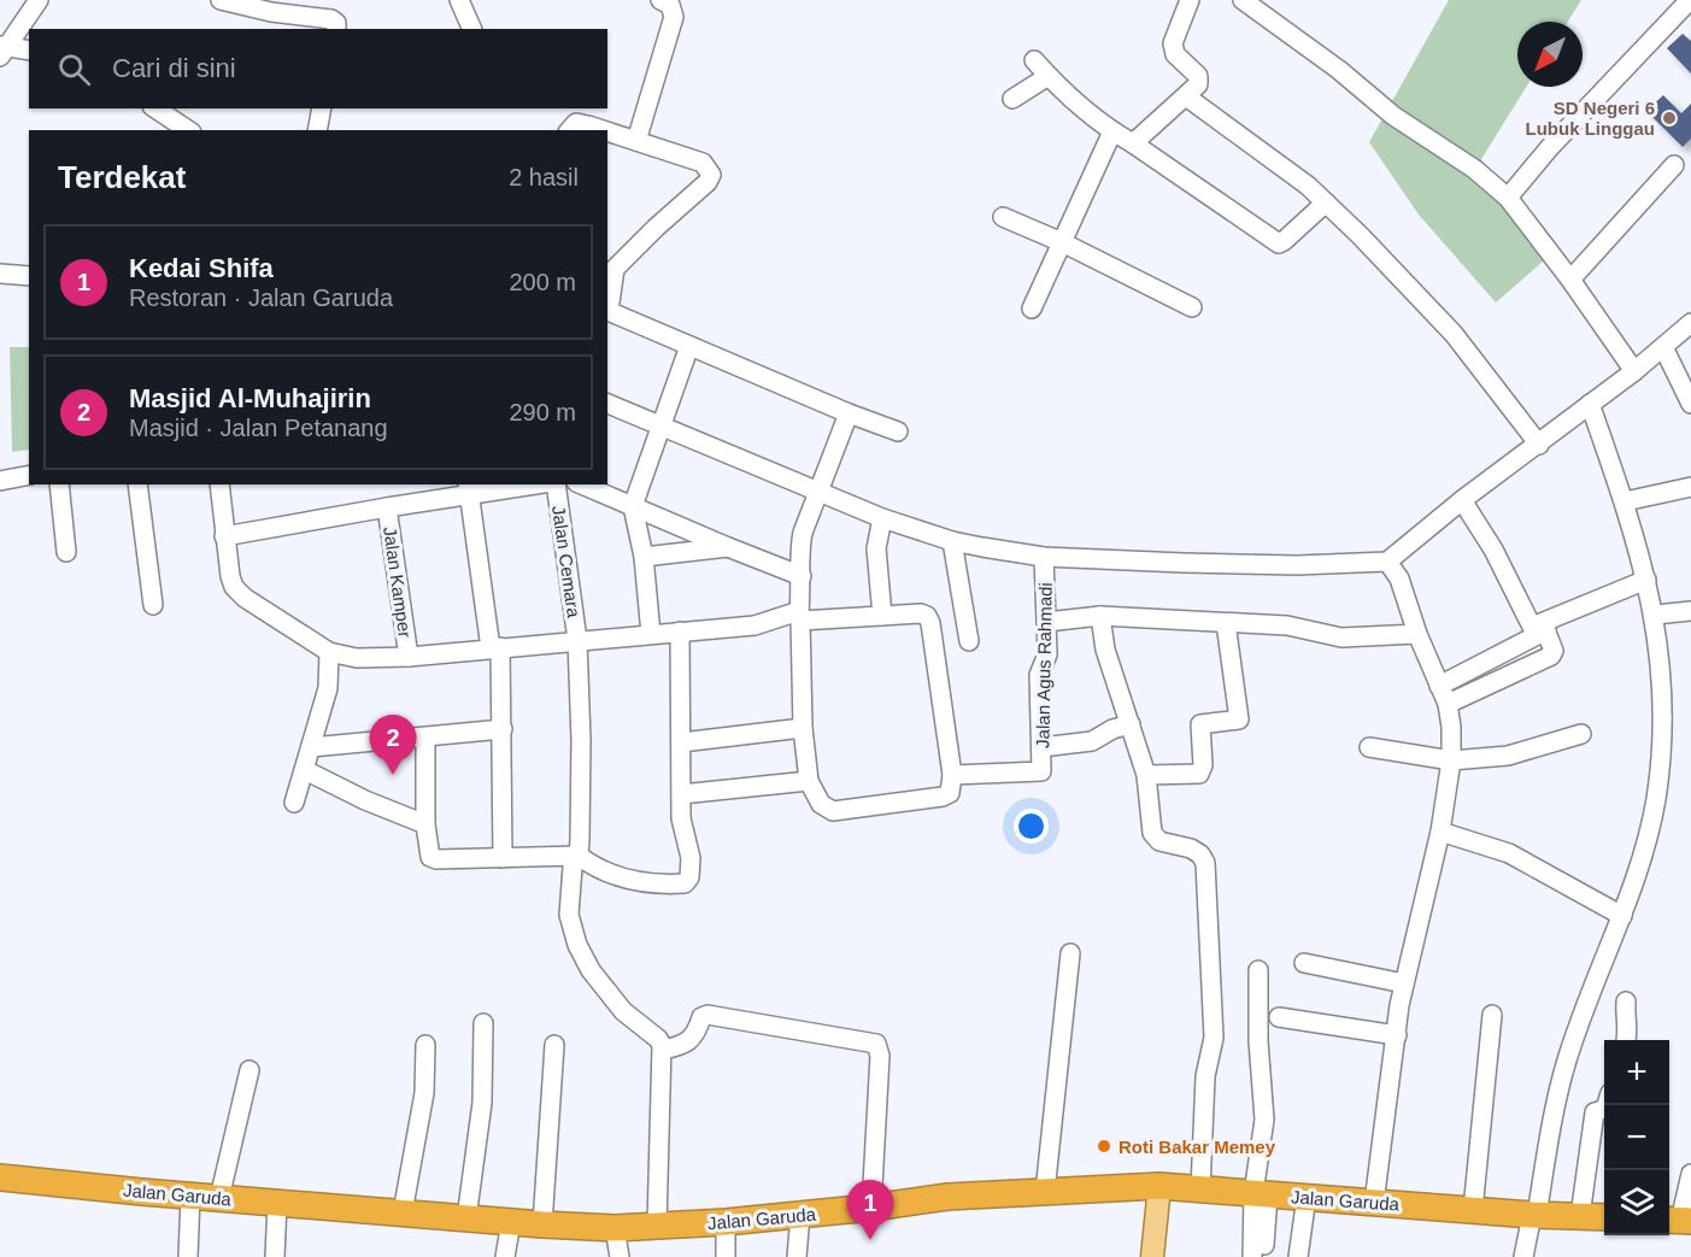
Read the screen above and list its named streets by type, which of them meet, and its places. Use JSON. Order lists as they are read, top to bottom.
{
  "streets": {
    "highway": ["Jalan Garuda"],
    "street": ["Jalan Cemara", "Jalan Kamper", "Jalan Agus Rahmadi"]
  },
  "places": ["SD Negeri 6 Lubuk Linggau", "Roti Bakar Memey"],
  "north": "bottom left",
  "page": {
    "search": "Cari di sini",
    "heading": ["Terdekat", "2 hasil"],
    "list": [
      {
        "mark": "1",
        "name": "Kedai Shifa",
        "note": "Restoran · Jalan Garuda",
        "value": "200 m"
      },
      {
        "mark": "2",
        "name": "Masjid Al-Muhajirin",
        "note": "Masjid · Jalan Petanang",
        "value": "290 m"
      }
    ],
    "pins": ["2", "1"],
    "map_buttons": ["+", "−"]
  }
}
